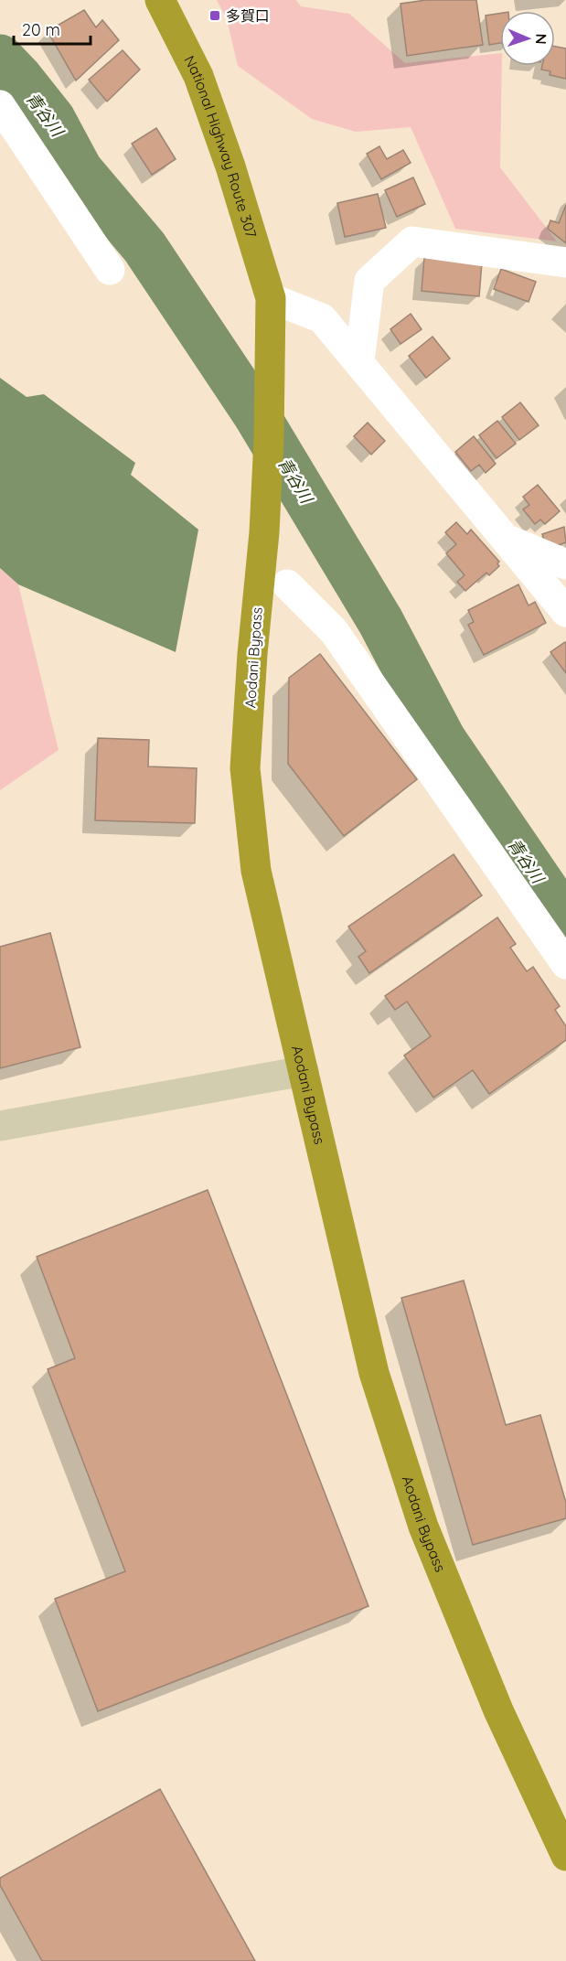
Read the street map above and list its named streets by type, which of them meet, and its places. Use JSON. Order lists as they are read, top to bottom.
{
  "streets": {
    "highway": ["National Highway Route 307", "Aodani Bypass"]
  },
  "crossings": [
    ["National Highway Route 307", "Aodani Bypass"]
  ],
  "water": ["青谷川"],
  "places": {
    "transit": ["多賀口"]
  },
  "scale_bar": "20 m",
  "north": "right"
}
